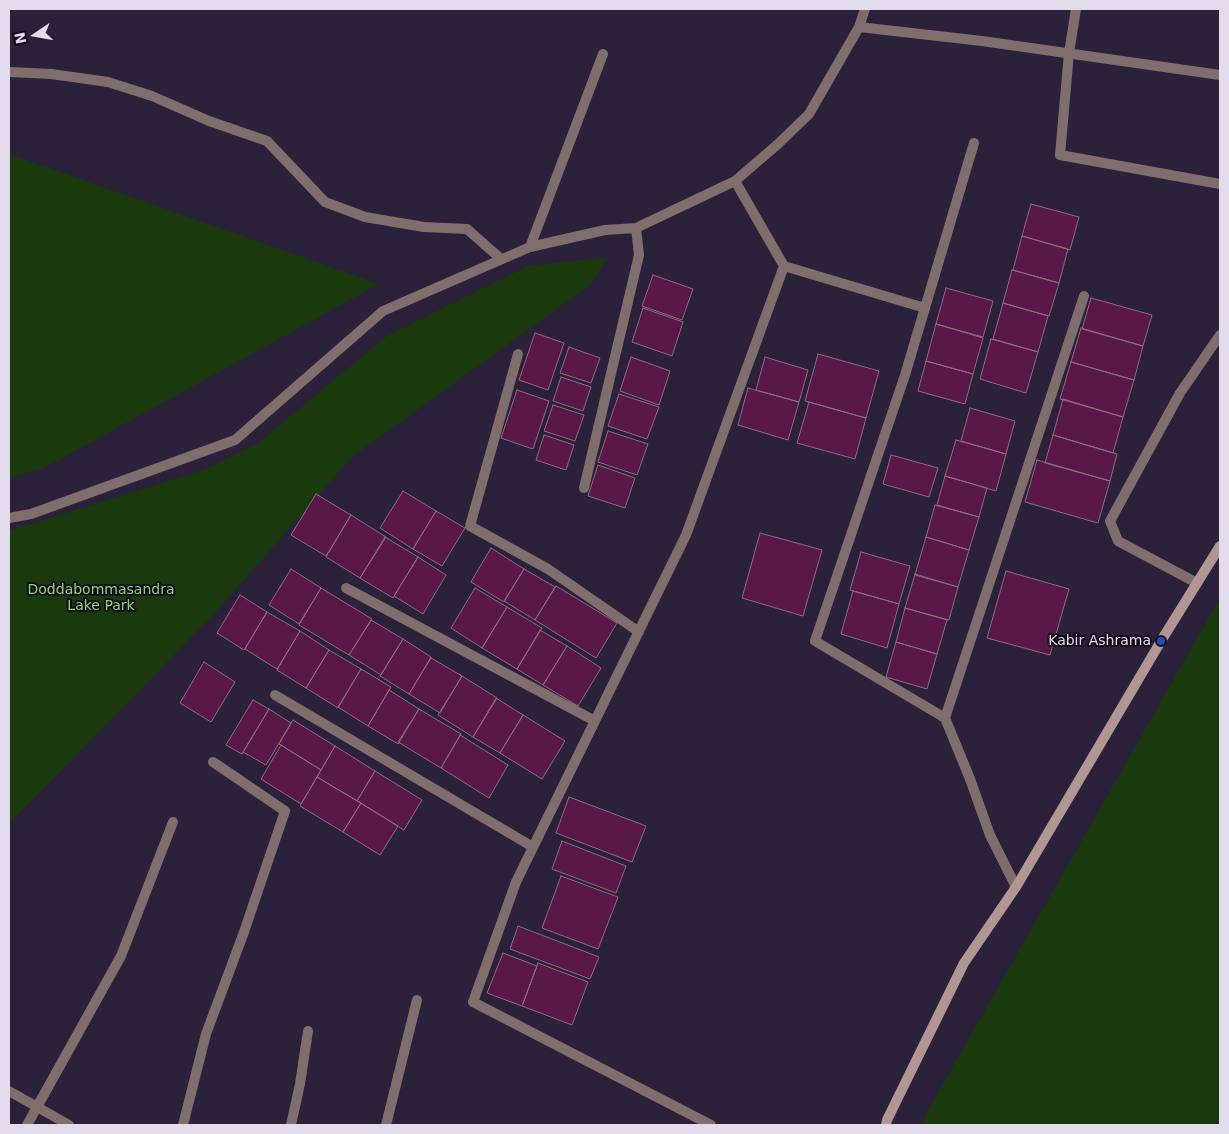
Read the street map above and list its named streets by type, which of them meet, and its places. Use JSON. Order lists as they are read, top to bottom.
{
  "parks": ["Doddabommasandra Lake Park"],
  "places": ["Kabir Ashrama"],
  "north": "left"
}
